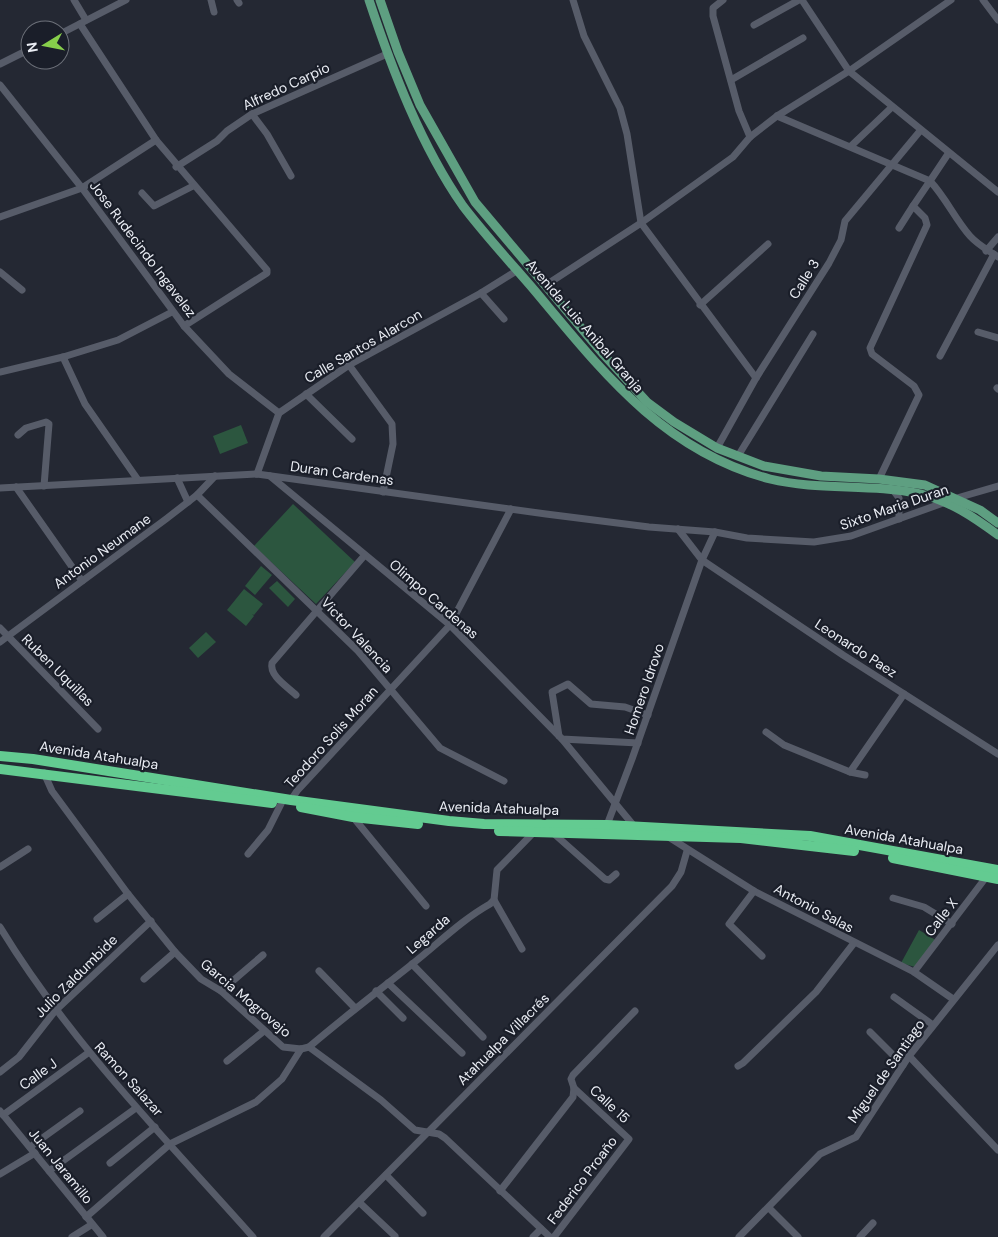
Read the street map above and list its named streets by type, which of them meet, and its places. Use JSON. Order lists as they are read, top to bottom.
{
  "streets": {
    "highway": ["Avenida Atahualpa"],
    "main road": ["Avenida Luis Anibal Granja"],
    "street": [
      "Alfredo Carpio",
      "Jose Rudecindo Ingavelez",
      "Calle 3",
      "Calle Santos Alarcon",
      "Duran Cardenas",
      "Sixto Maria Duran",
      "Antonio Neumane",
      "Olimpo Cardenas",
      "Victor Valencia",
      "Leonardo Paez",
      "Ruben Uquillas",
      "Homero Idrovo",
      "Teodoro Solis Moran",
      "Antonio Salas",
      "Calle X",
      "Legarda",
      "Julio Zaldumbide",
      "Garcia Mogrovejo",
      "Atahualpa Villacrés",
      "Miguel de Santiago",
      "Calle J",
      "Ramon Salazar",
      "Calle 15",
      "Juan Jaramillo",
      "Federico Proaño"
    ]
  },
  "crossings": [
    ["Alfredo Carpio", "Avenida Luis Anibal Granja"],
    ["Jose Rudecindo Ingavelez", "Calle Santos Alarcon"],
    ["Calle 3", "Avenida Luis Anibal Granja"],
    ["Avenida Luis Anibal Granja", "Calle Santos Alarcon"],
    ["Avenida Luis Anibal Granja", "Sixto Maria Duran"],
    ["Duran Cardenas", "Sixto Maria Duran"],
    ["Duran Cardenas", "Antonio Neumane"],
    ["Duran Cardenas", "Olimpo Cardenas"],
    ["Duran Cardenas", "Teodoro Solis Moran"],
    ["Sixto Maria Duran", "Homero Idrovo"],
    ["Antonio Neumane", "Victor Valencia"],
    ["Antonio Neumane", "Ruben Uquillas"],
    ["Olimpo Cardenas", "Homero Idrovo"],
    ["Olimpo Cardenas", "Teodoro Solis Moran"],
    ["Olimpo Cardenas", "Avenida Atahualpa"],
    ["Victor Valencia", "Teodoro Solis Moran"],
    ["Leonardo Paez", "Homero Idrovo"],
    ["Homero Idrovo", "Avenida Atahualpa"],
    ["Teodoro Solis Moran", "Avenida Atahualpa"],
    ["Avenida Atahualpa", "Antonio Salas"],
    ["Avenida Atahualpa", "Calle X"],
    ["Avenida Atahualpa", "Garcia Mogrovejo"],
    ["Antonio Salas", "Calle X"],
    ["Antonio Salas", "Atahualpa Villacrés"],
    ["Antonio Salas", "Miguel de Santiago"],
    ["Legarda", "Garcia Mogrovejo"],
    ["Julio Zaldumbide", "Garcia Mogrovejo"],
    ["Julio Zaldumbide", "Ramon Salazar"],
    ["Calle J", "Ramon Salazar"],
    ["Calle J", "Juan Jaramillo"],
    ["Calle 15", "Federico Proaño"]
  ],
  "north": "left"
}
